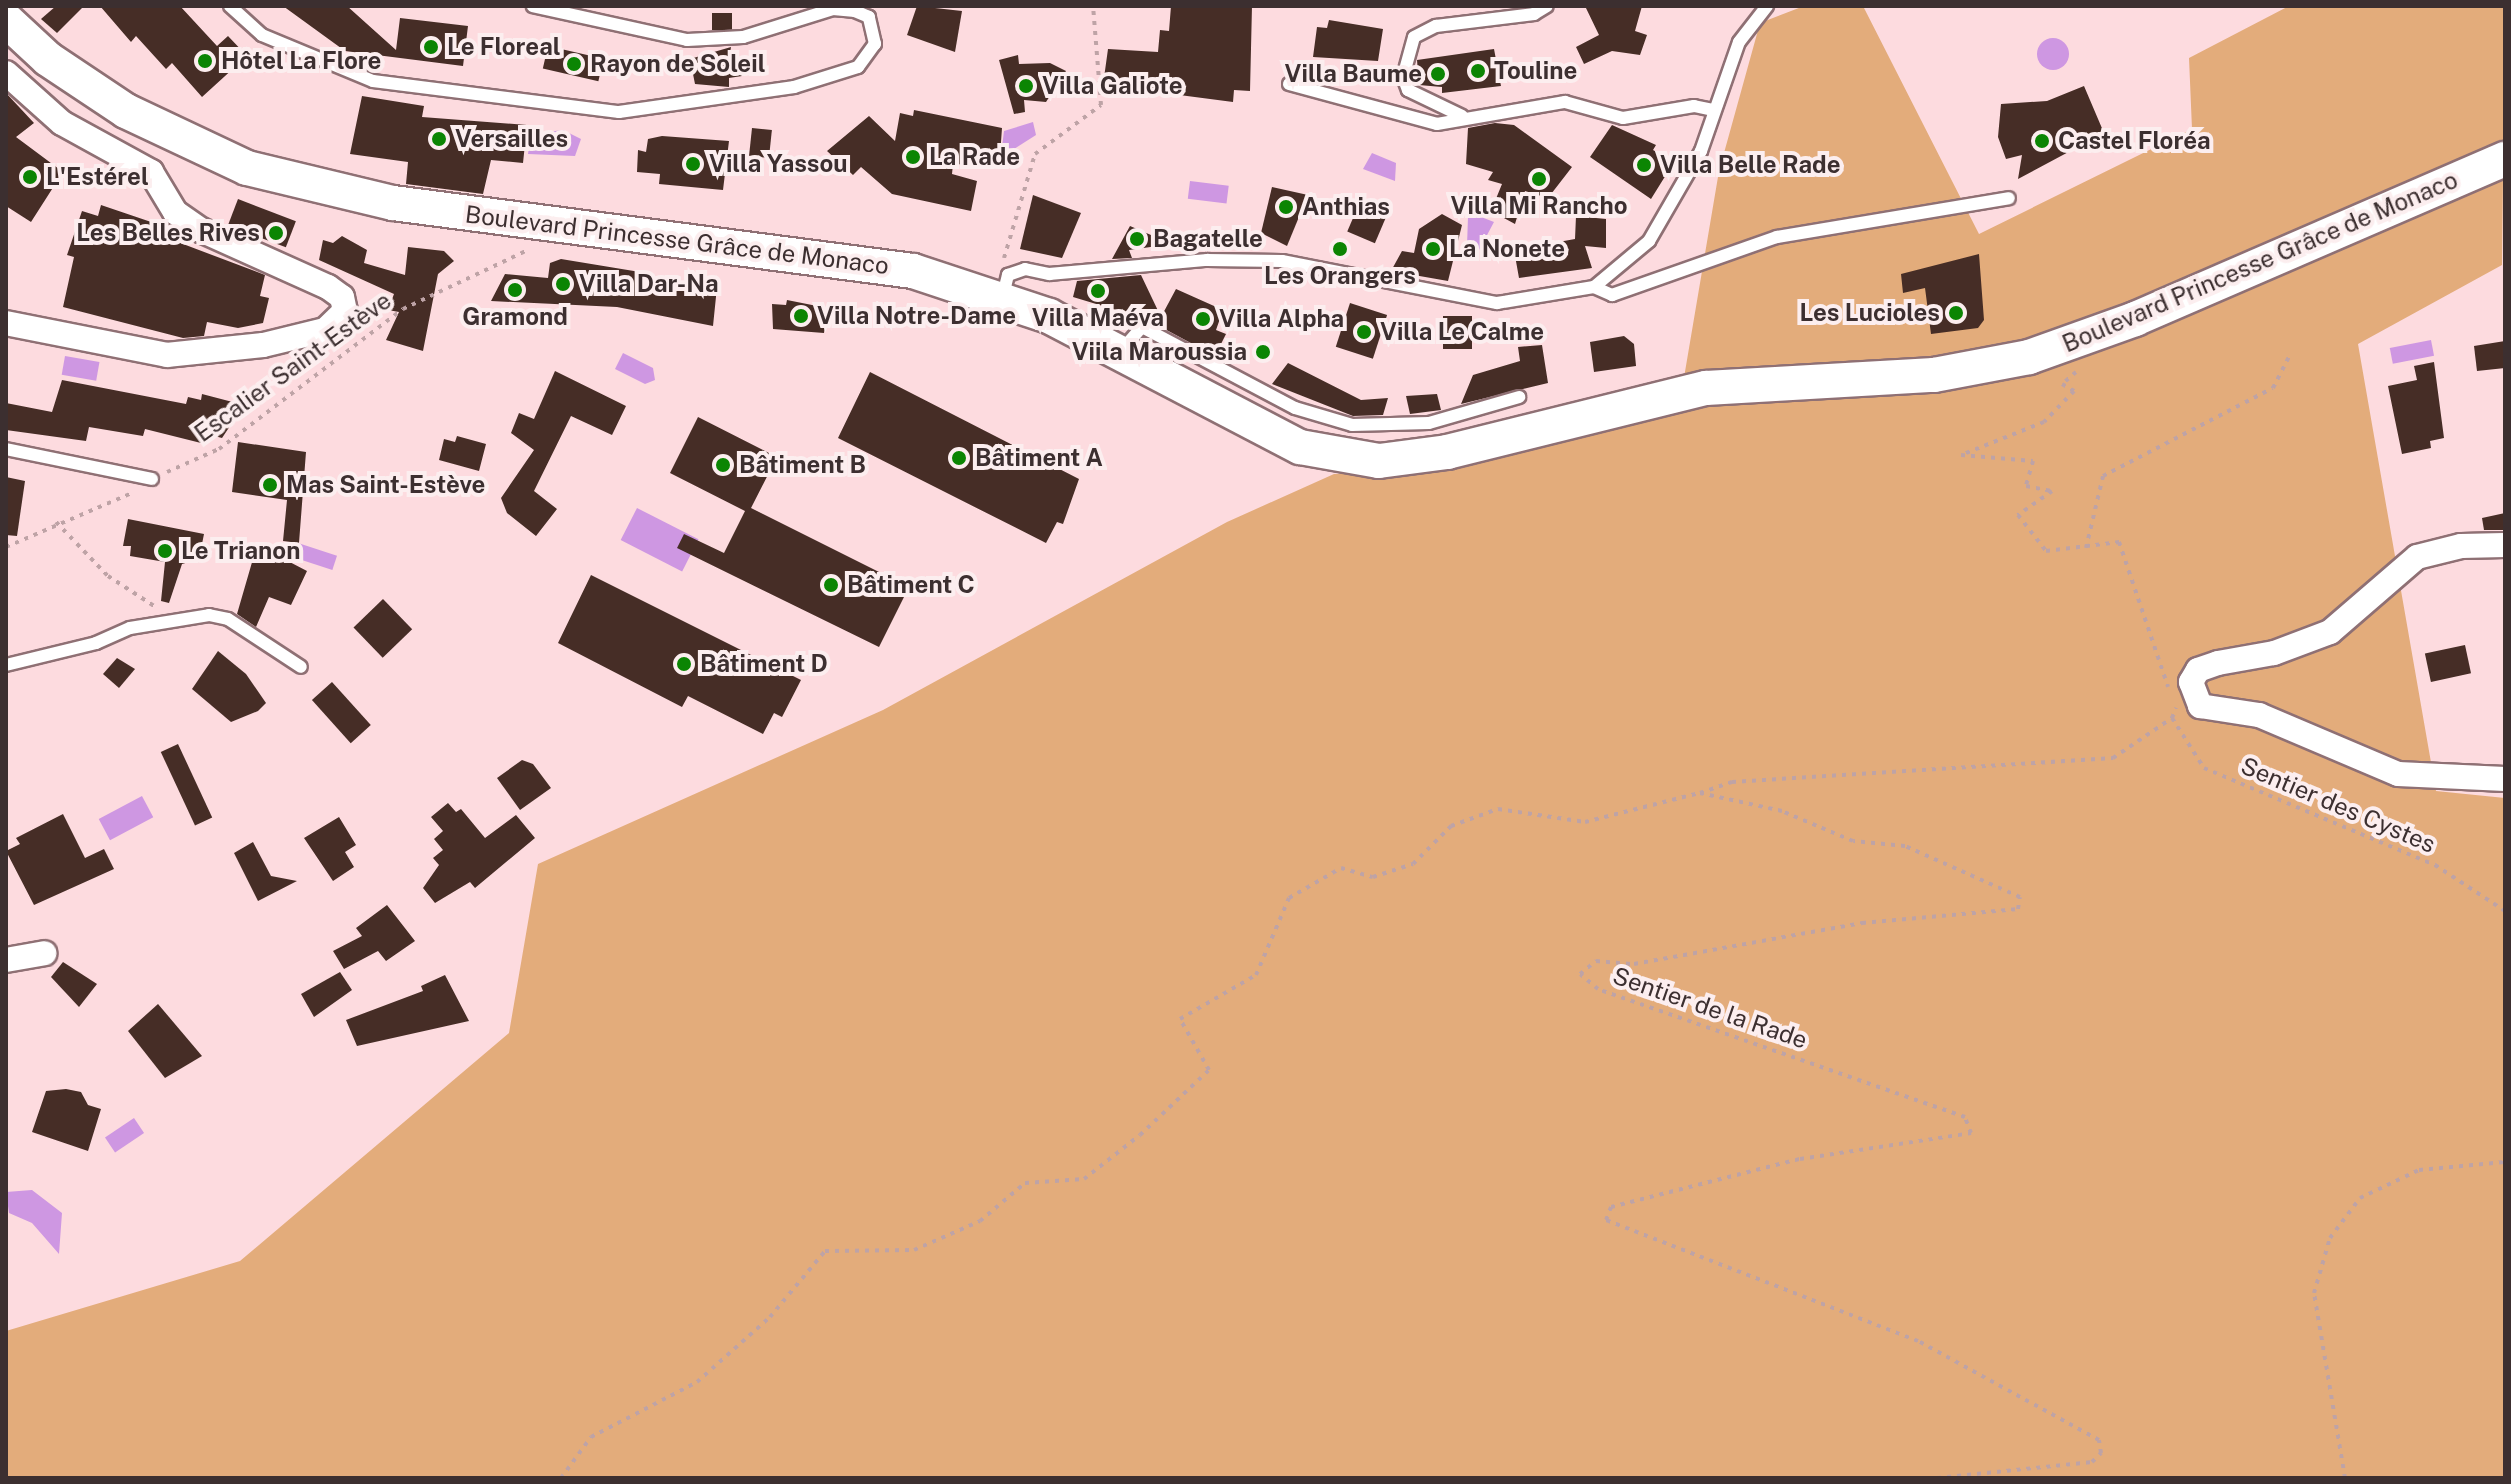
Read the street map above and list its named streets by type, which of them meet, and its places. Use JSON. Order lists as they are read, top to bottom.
{
  "streets": {
    "main road": ["Boulevard Princesse Grâce de Monaco"],
    "path": ["Escalier Saint-Estève", "Sentier des Cystes", "Sentier de la Rade"]
  },
  "crossings": [
    ["Boulevard Princesse Grâce de Monaco", "Escalier Saint-Estève"]
  ],
  "places": [
    "Le Floreal",
    "Hôtel La Flore",
    "Rayon de Soleil",
    "Touline",
    "Villa Baume",
    "Villa Galiote",
    "Versailles",
    "Castel Floréa",
    "La Rade",
    "Villa Yassou",
    "Villa Belle Rade",
    "L'Estérel",
    "Villa Mi Rancho",
    "Anthias",
    "Les Belles Rives",
    "Bagatelle",
    "Les Orangers",
    "La Nonete",
    "Villa Dar-Na",
    "Gramond",
    "Villa Maéva",
    "Les Lucioles",
    "Villa Notre-Dame",
    "Villa Alpha",
    "Villa Le Calme",
    "Viila Maroussia",
    "Bâtiment A",
    "Bâtiment B",
    "Mas Saint-Estève",
    "Le Trianon",
    "Bâtiment C",
    "Bâtiment D"
  ]
}
